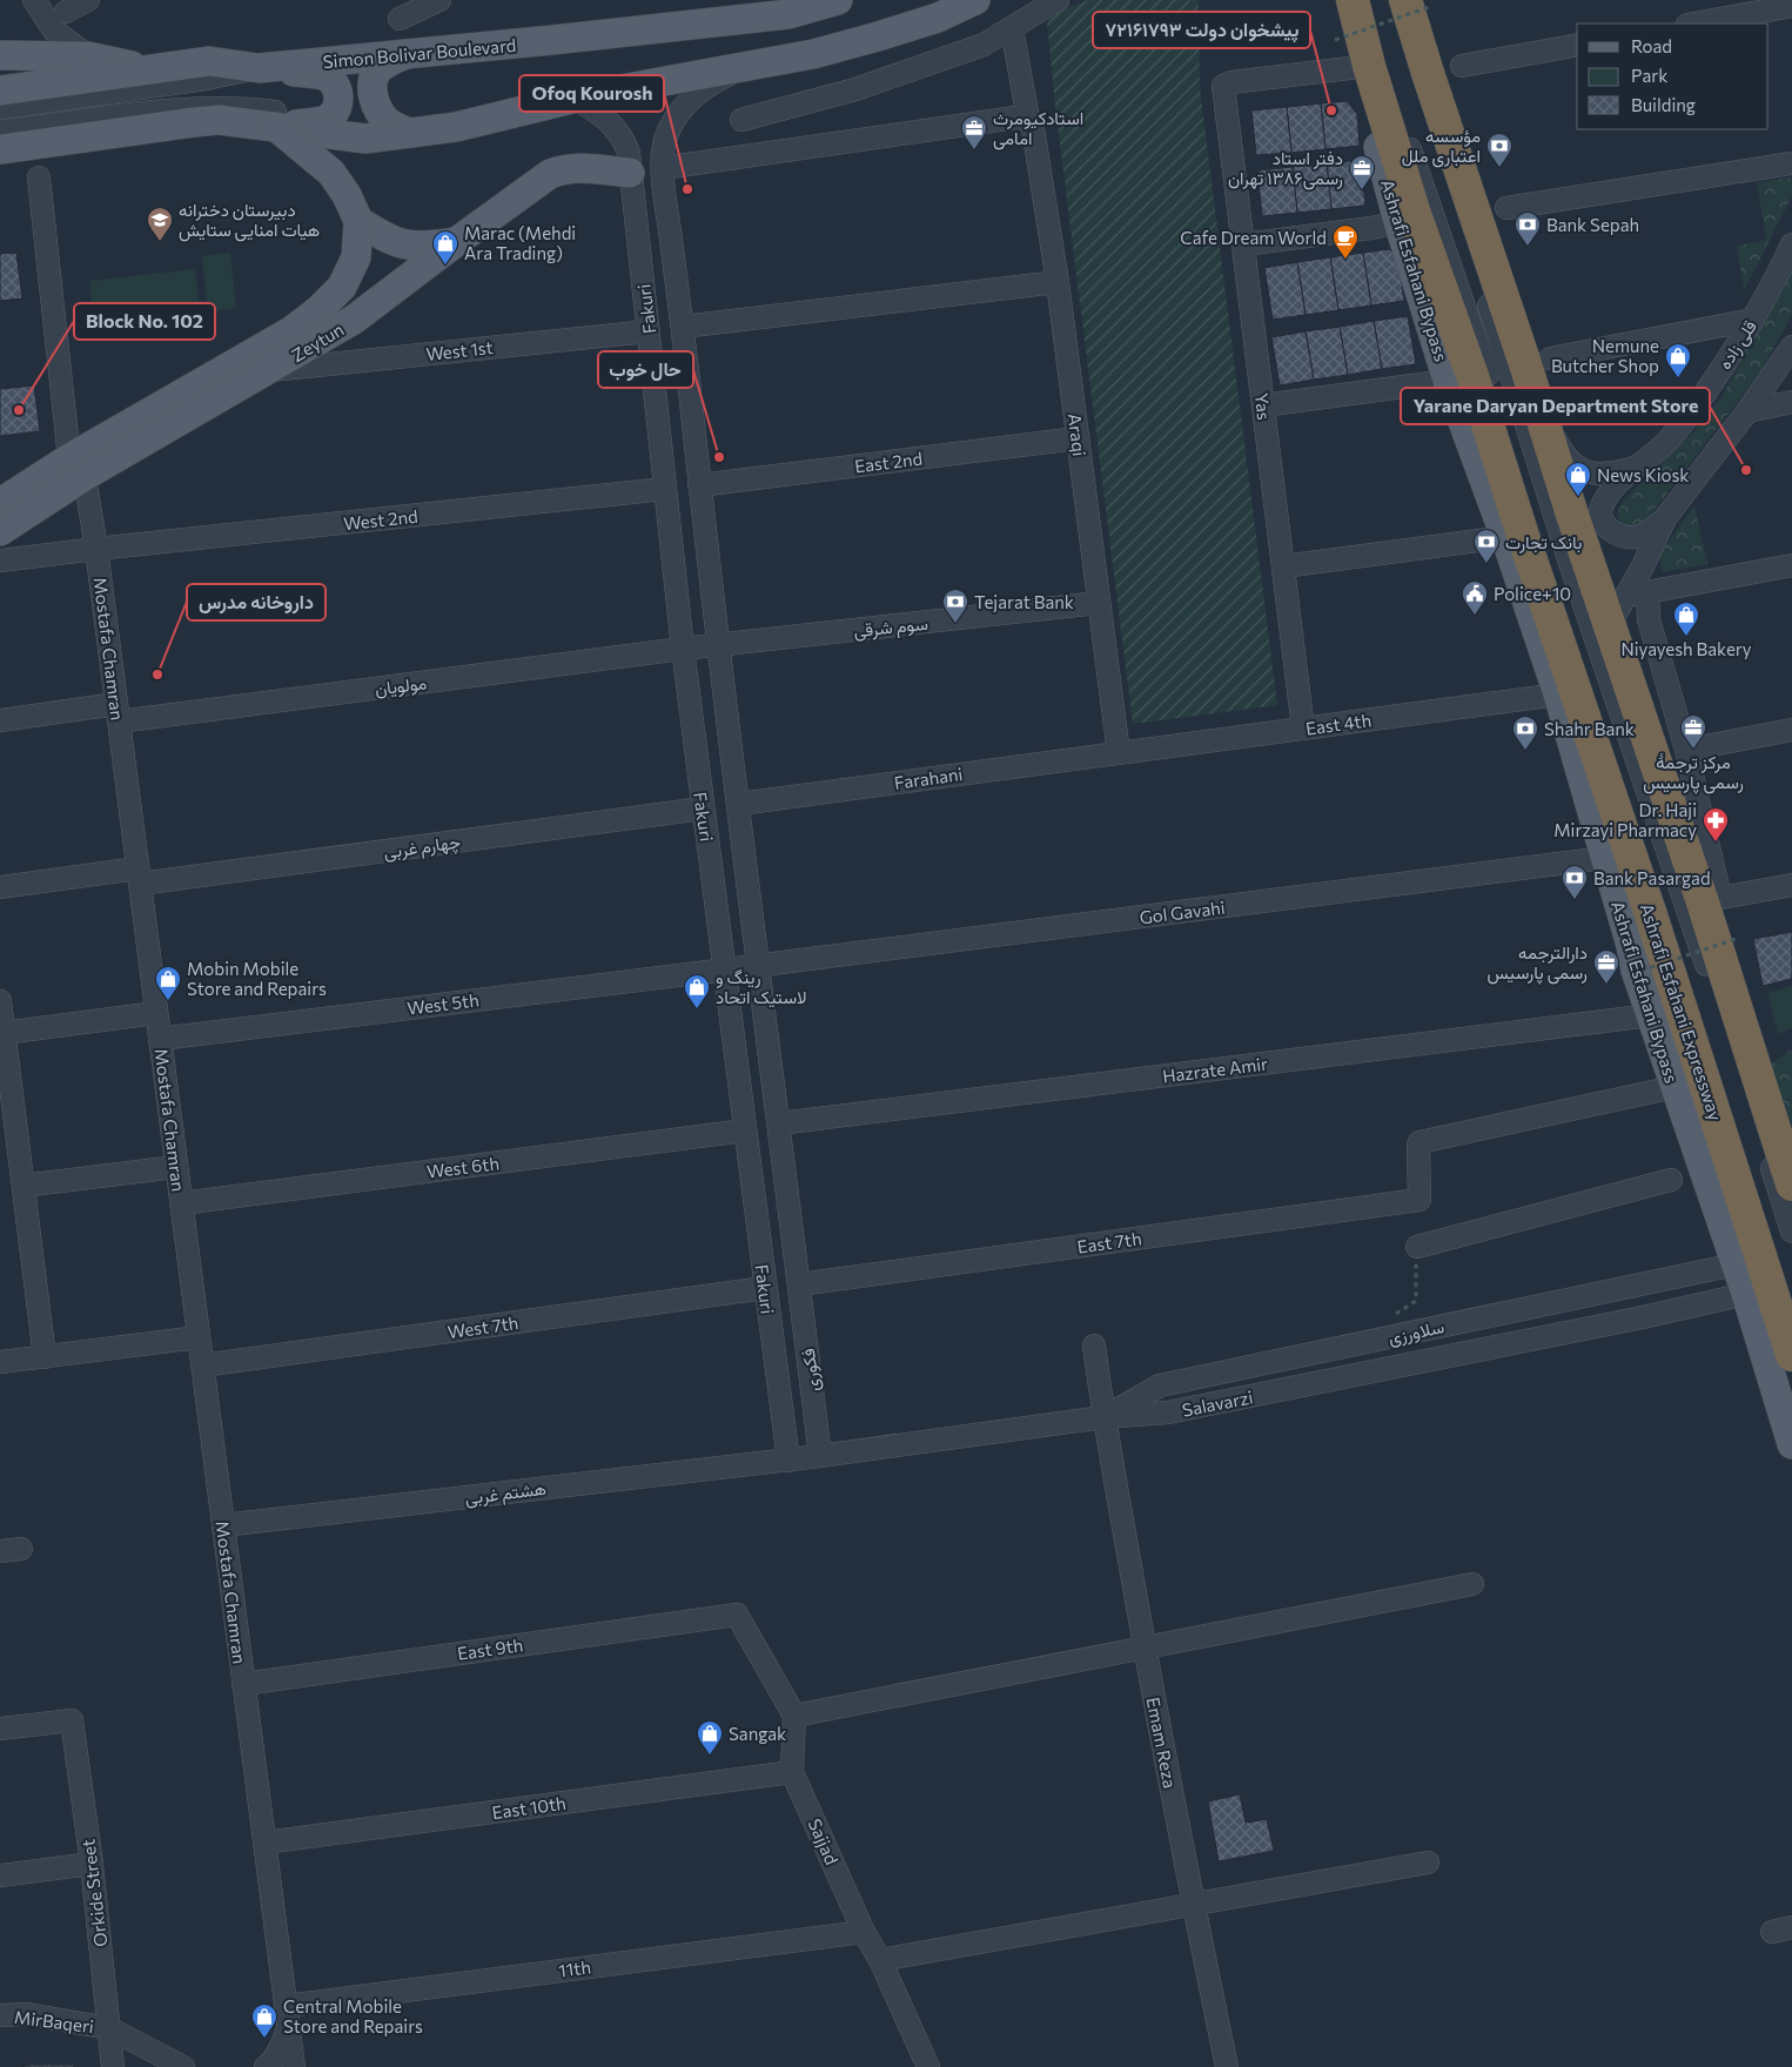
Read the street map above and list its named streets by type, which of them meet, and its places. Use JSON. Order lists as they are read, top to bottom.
{
  "streets": {
    "highway": ["Ashrafi Esfahani Expressway"],
    "main road": ["Simon Bolivar Boulevard", "Ashrafi Esfahani Bypass", "Zeytun"],
    "street": [
      "Fakuri",
      "قلی زاده",
      "West 1st",
      "Yas",
      "Araqi",
      "East 2nd",
      "West 2nd",
      "سوم شرقی",
      "Mostafa Chamran",
      "مولویان",
      "East 4th",
      "Farahani",
      "چهارم غربی",
      "Gol Gavahi",
      "West 5th",
      "Hazrate Amir",
      "West 6th",
      "East 7th",
      "West 7th",
      "سلاورزی",
      "فکوری",
      "Salavarzi",
      "هشتم غربی",
      "East 9th",
      "Emam Reza",
      "East 10th",
      "Sajjad",
      "Orkide Street",
      "11th",
      "MirBaqeri"
    ]
  },
  "crossings": [
    ["Ashrafi Esfahani Bypass", "Yas"],
    ["Ashrafi Esfahani Bypass", "East 4th"],
    ["Ashrafi Esfahani Bypass", "Gol Gavahi"],
    ["Ashrafi Esfahani Bypass", "Ashrafi Esfahani Expressway"],
    ["Ashrafi Esfahani Bypass", "Hazrate Amir"],
    ["Ashrafi Esfahani Bypass", "East 7th"],
    ["Ashrafi Esfahani Bypass", "سلاورزی"],
    ["Fakuri", "Zeytun"],
    ["Fakuri", "West 1st"],
    ["Fakuri", "East 2nd"],
    ["Fakuri", "West 2nd"],
    ["Fakuri", "سوم شرقی"],
    ["Fakuri", "مولویان"],
    ["Fakuri", "Farahani"],
    ["Fakuri", "چهارم غربی"],
    ["Fakuri", "Gol Gavahi"],
    ["Fakuri", "West 5th"],
    ["Fakuri", "Hazrate Amir"],
    ["Fakuri", "West 6th"],
    ["Fakuri", "East 7th"],
    ["Fakuri", "West 7th"],
    ["Fakuri", "فکوری"],
    ["Fakuri", "Salavarzi"],
    ["Fakuri", "هشتم غربی"],
    ["Zeytun", "West 1st"],
    ["Zeytun", "Mostafa Chamran"],
    ["Yas", "East 4th"],
    ["Yas", "Ashrafi Esfahani Expressway"],
    ["Araqi", "East 2nd"],
    ["Araqi", "سوم شرقی"],
    ["Araqi", "East 4th"],
    ["Araqi", "Farahani"],
    ["West 2nd", "Mostafa Chamran"],
    ["سوم شرقی", "مولویان"],
    ["Mostafa Chamran", "مولویان"],
    ["Mostafa Chamran", "چهارم غربی"],
    ["Mostafa Chamran", "West 5th"],
    ["Mostafa Chamran", "West 6th"],
    ["Mostafa Chamran", "West 7th"],
    ["Mostafa Chamran", "هشتم غربی"],
    ["Mostafa Chamran", "East 9th"],
    ["Mostafa Chamran", "East 10th"],
    ["Mostafa Chamran", "11th"],
    ["East 4th", "Farahani"],
    ["Gol Gavahi", "West 5th"],
    ["East 7th", "فکوری"],
    ["سلاورزی", "Salavarzi"],
    ["سلاورزی", "Emam Reza"],
    ["فکوری", "Salavarzi"],
    ["Salavarzi", "هشتم غربی"],
    ["Salavarzi", "Emam Reza"],
    ["East 9th", "Sajjad"],
    ["East 10th", "Sajjad"],
    ["Sajjad", "11th"],
    ["Orkide Street", "MirBaqeri"]
  ],
  "places": {
    "other": [
      "پیشخوان دولت ۷۲۱۶۱۷۹۳",
      "Ofoq Kourosh",
      "Block No. 102",
      "حال خوب",
      "Yarane Daryan Department Store",
      "داروخانه مدرس"
    ],
    "office": [
      "استادکیومرث امامی",
      "دفتر استاد رسمی۱۳۸۶ تهران",
      "مرکز ترجمهٔ رسمی پارسیس",
      "دارالترجمه رسمی پارسیس"
    ],
    "bank": [
      "مؤسسه اعتباری ملل",
      "Bank Sepah",
      "بانک تجارت",
      "Tejarat Bank",
      "Shahr Bank",
      "Bank Pasargad"
    ],
    "school or university": ["دبیرستان دخترانه هیات امنایی ستایش"],
    "cafe": ["Cafe Dream World"],
    "shop": [
      "Marac (Mehdi Ara Trading)",
      "Nemune Butcher Shop",
      "News Kiosk",
      "Niyayesh Bakery",
      "Mobin Mobile Store and Repairs",
      "رینگ و لاستیک اتحاد",
      "Sangak",
      "Central Mobile Store and Repairs"
    ],
    "public building": ["Police+10"],
    "pharmacy": ["Dr. Haji Mirzayi Pharmacy"]
  },
  "legend": ["Road", "Park", "Building"]
}
